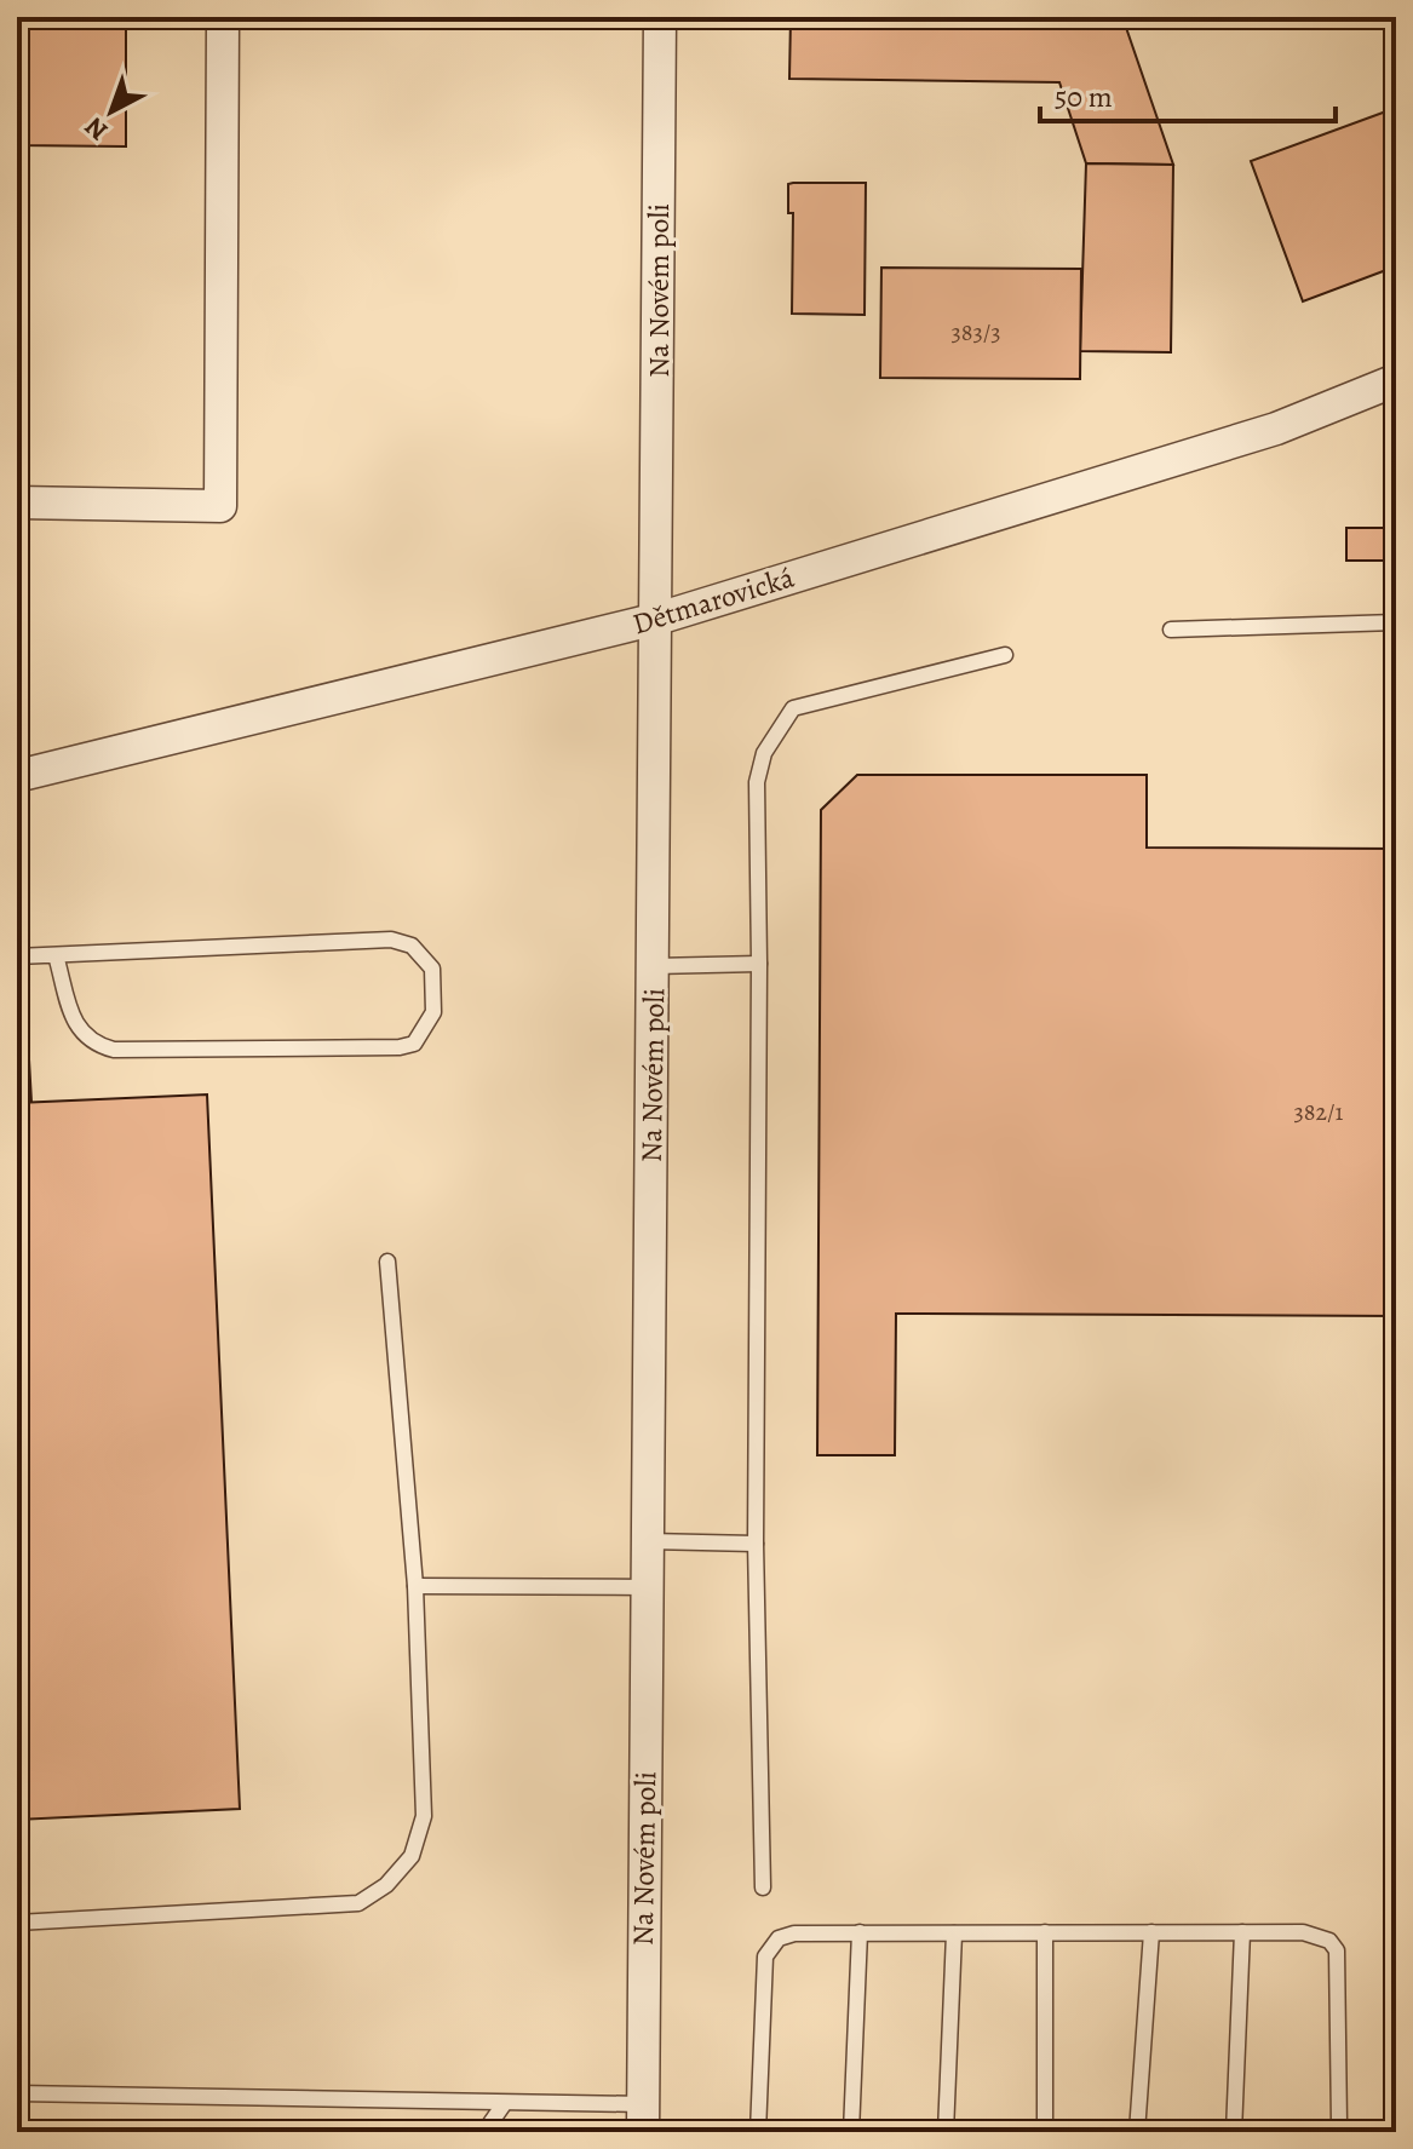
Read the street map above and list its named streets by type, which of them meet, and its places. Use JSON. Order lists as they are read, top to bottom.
{
  "streets": {
    "street": ["Na Novém poli", "Dětmarovická"]
  },
  "crossings": [
    ["Na Novém poli", "Dětmarovická"]
  ],
  "house_numbers": ["383/3", "382/1"],
  "scale_bar": "50 m",
  "north": "bottom left"
}
